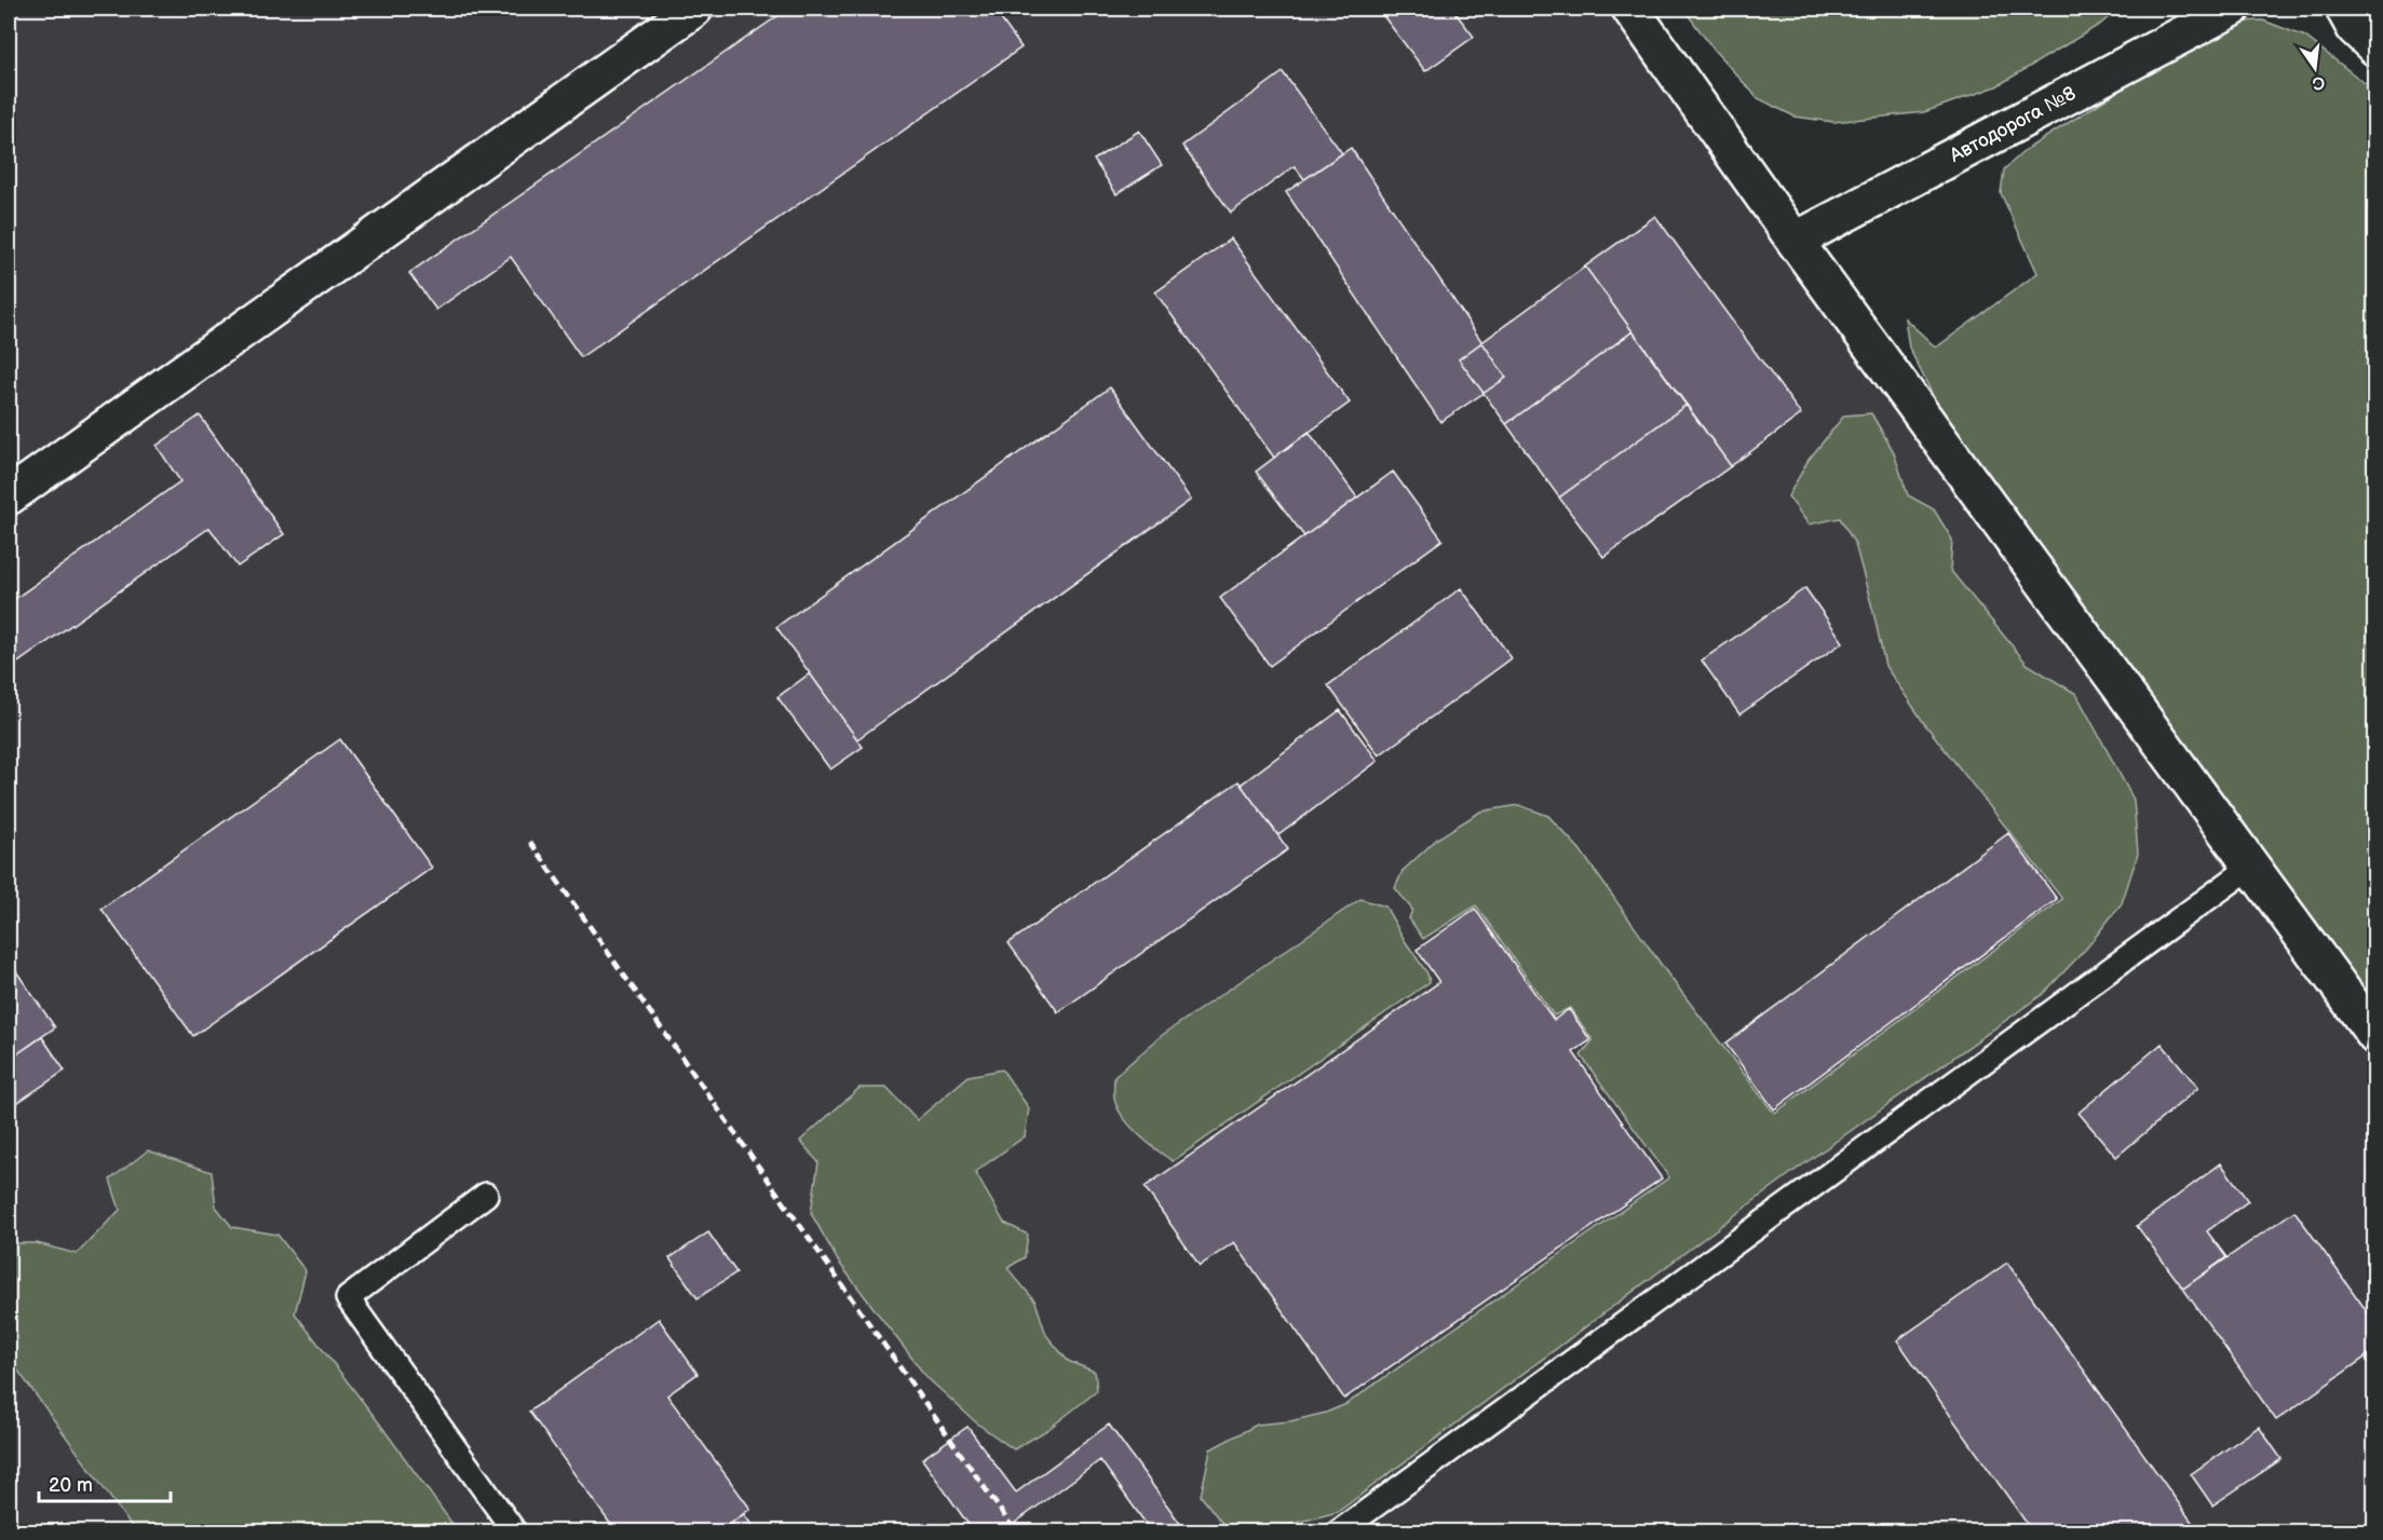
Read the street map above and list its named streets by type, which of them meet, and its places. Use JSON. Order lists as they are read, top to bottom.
{
  "streets": {
    "street": ["Автодорога №8"]
  },
  "scale_bar": "20 m",
  "north": "bottom"
}
